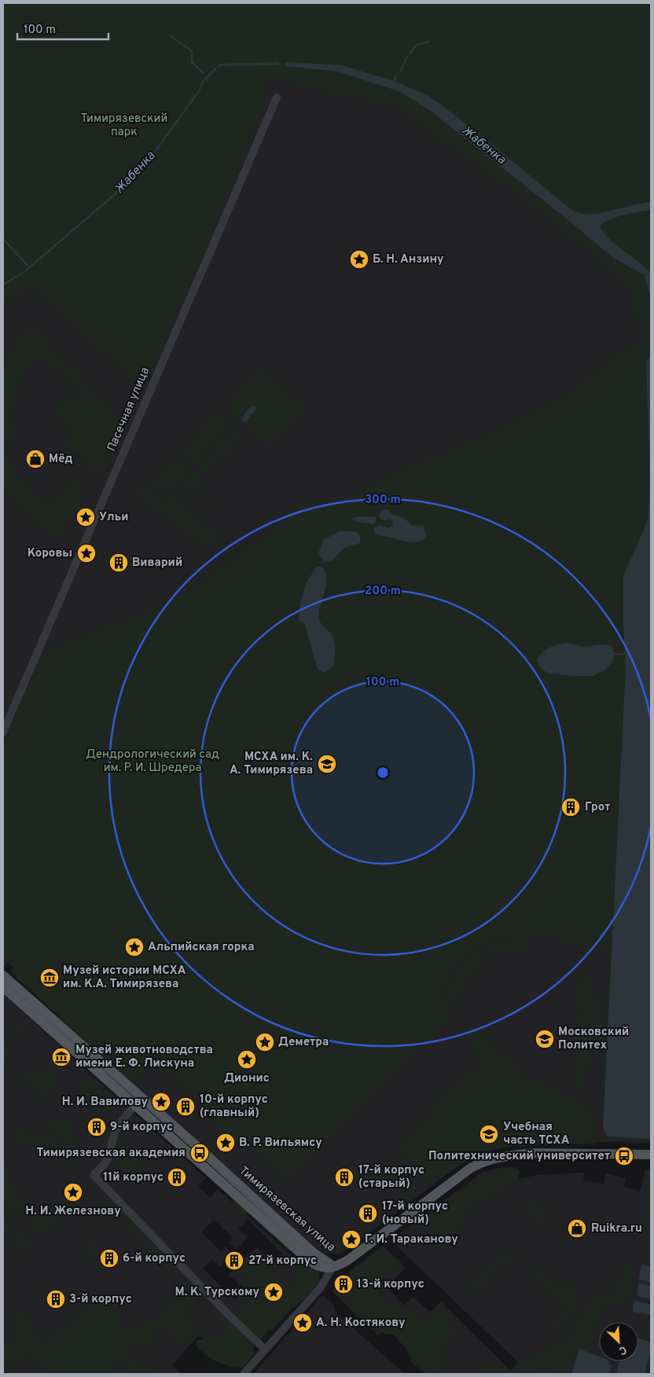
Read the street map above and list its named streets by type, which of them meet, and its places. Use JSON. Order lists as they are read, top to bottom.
{
  "streets": {
    "main road": ["Тимирязевская улица"],
    "street": ["Пасечная улица"]
  },
  "water": ["Жабенка"],
  "parks": ["Тимирязевский парк", "Дендрологический сад им. Р. И. Шредера"],
  "places": {
    "place": [
      "Б. Н. Анзину",
      "Ульи",
      "Коровы",
      "Альпийская горка",
      "Деметра",
      "Дионис",
      "Н. И. Вавилову",
      "В. Р. Вильямсу",
      "Н. И. Железнову",
      "Г. И. Тараканову",
      "М. К. Турскому",
      "А. Н. Костякову"
    ],
    "shop": ["Мёд", "Ruikra.ru"],
    "building": [
      "Виварий",
      "Грот",
      "10-й корпус (главный)",
      "9-й корпус",
      "11й корпус",
      "17-й корпус (старый)",
      "17-й корпус (новый)",
      "6-й корпус",
      "27-й корпус",
      "13-й корпус",
      "3-й корпус"
    ],
    "school or university": ["МСХА им. К. А. Тимирязева", "Московский Политех", "Учебная часть ТСХА"],
    "museum": ["Музей истории МСХА им. К.А. Тимирязева", "Музей животноводства имени Е. Ф. Лискуна"],
    "bus stop": ["Тимирязевская академия", "Политехнический университет"]
  },
  "scale_bar": "100 m",
  "north": "bottom right",
  "rings": ["300 m", "200 m", "100 m"]
}
